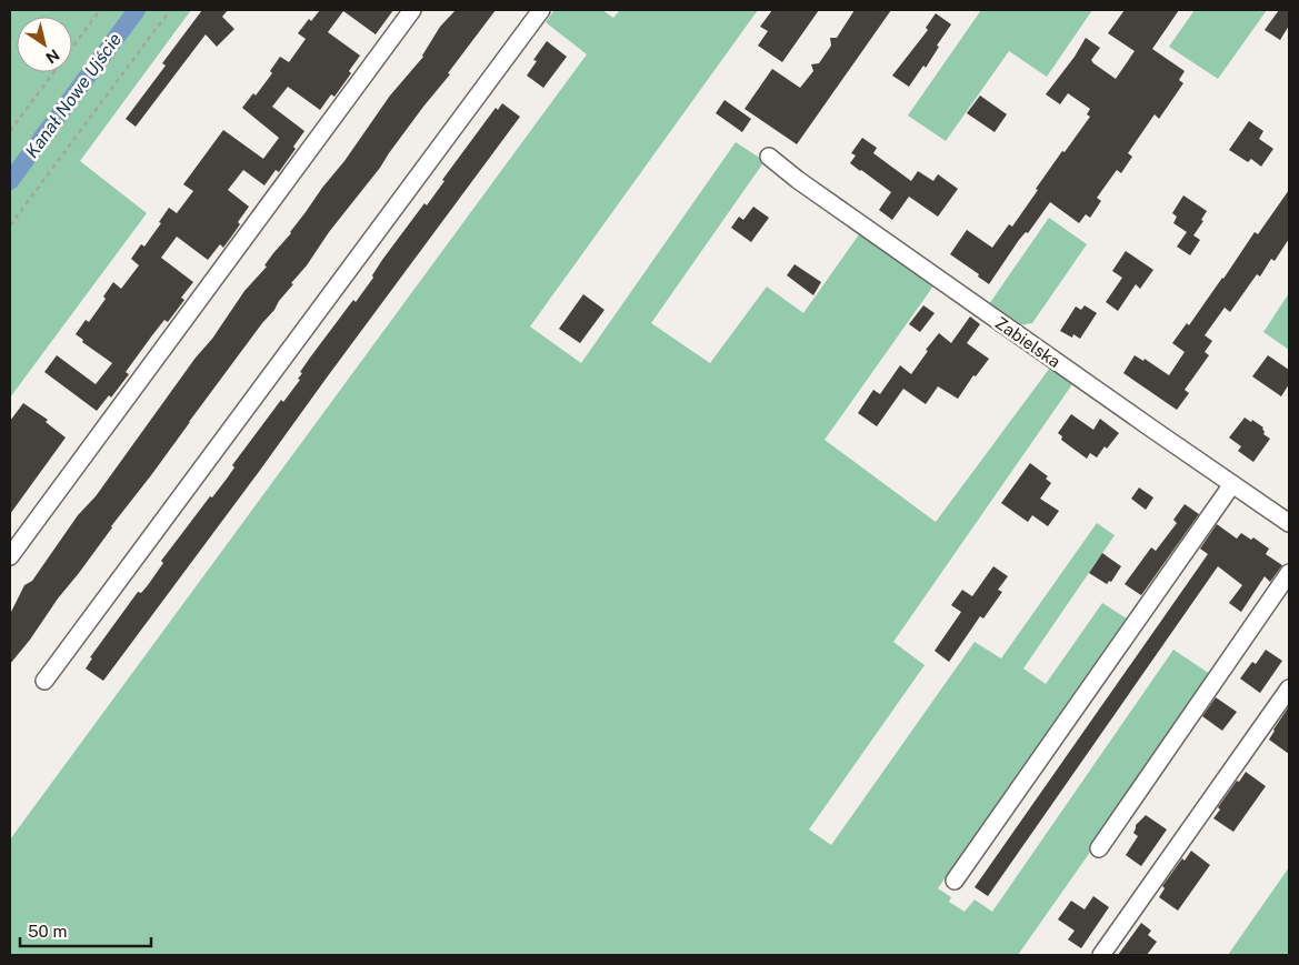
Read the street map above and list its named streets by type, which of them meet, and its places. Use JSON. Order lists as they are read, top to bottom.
{
  "streets": {
    "street": ["Zabielska"]
  },
  "water": ["Kanał Nowe Ujście"],
  "scale_bar": "50 m",
  "north": "bottom right"
}
